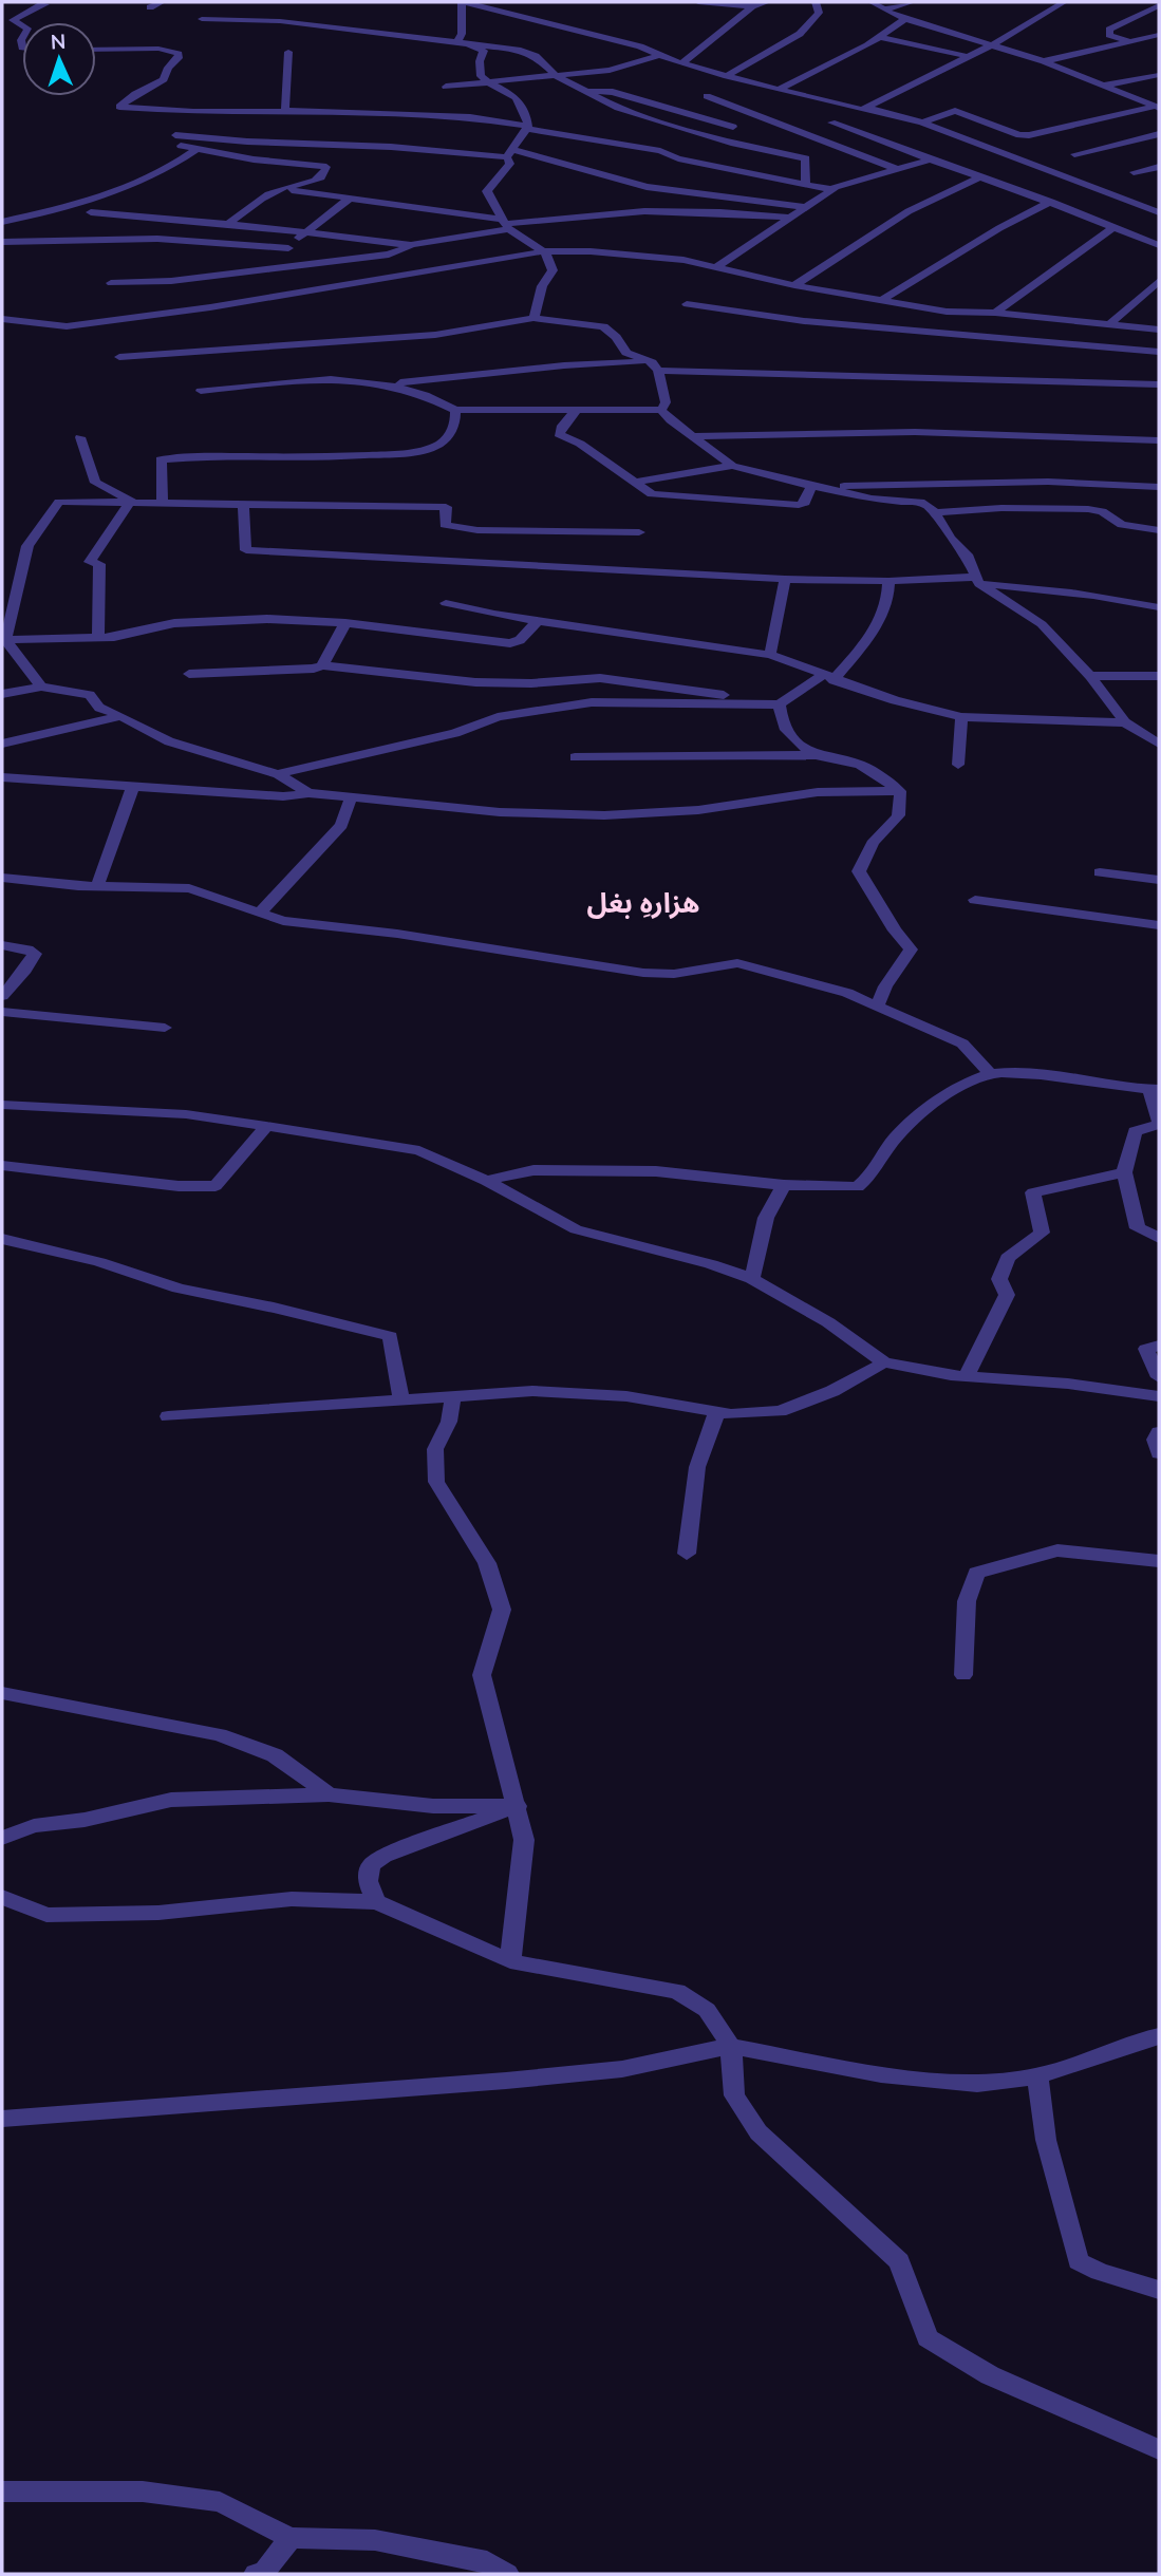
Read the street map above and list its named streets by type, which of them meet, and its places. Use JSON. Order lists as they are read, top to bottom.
{
  "districts": ["هزارهِ بغل"],
  "north": "top"
}
